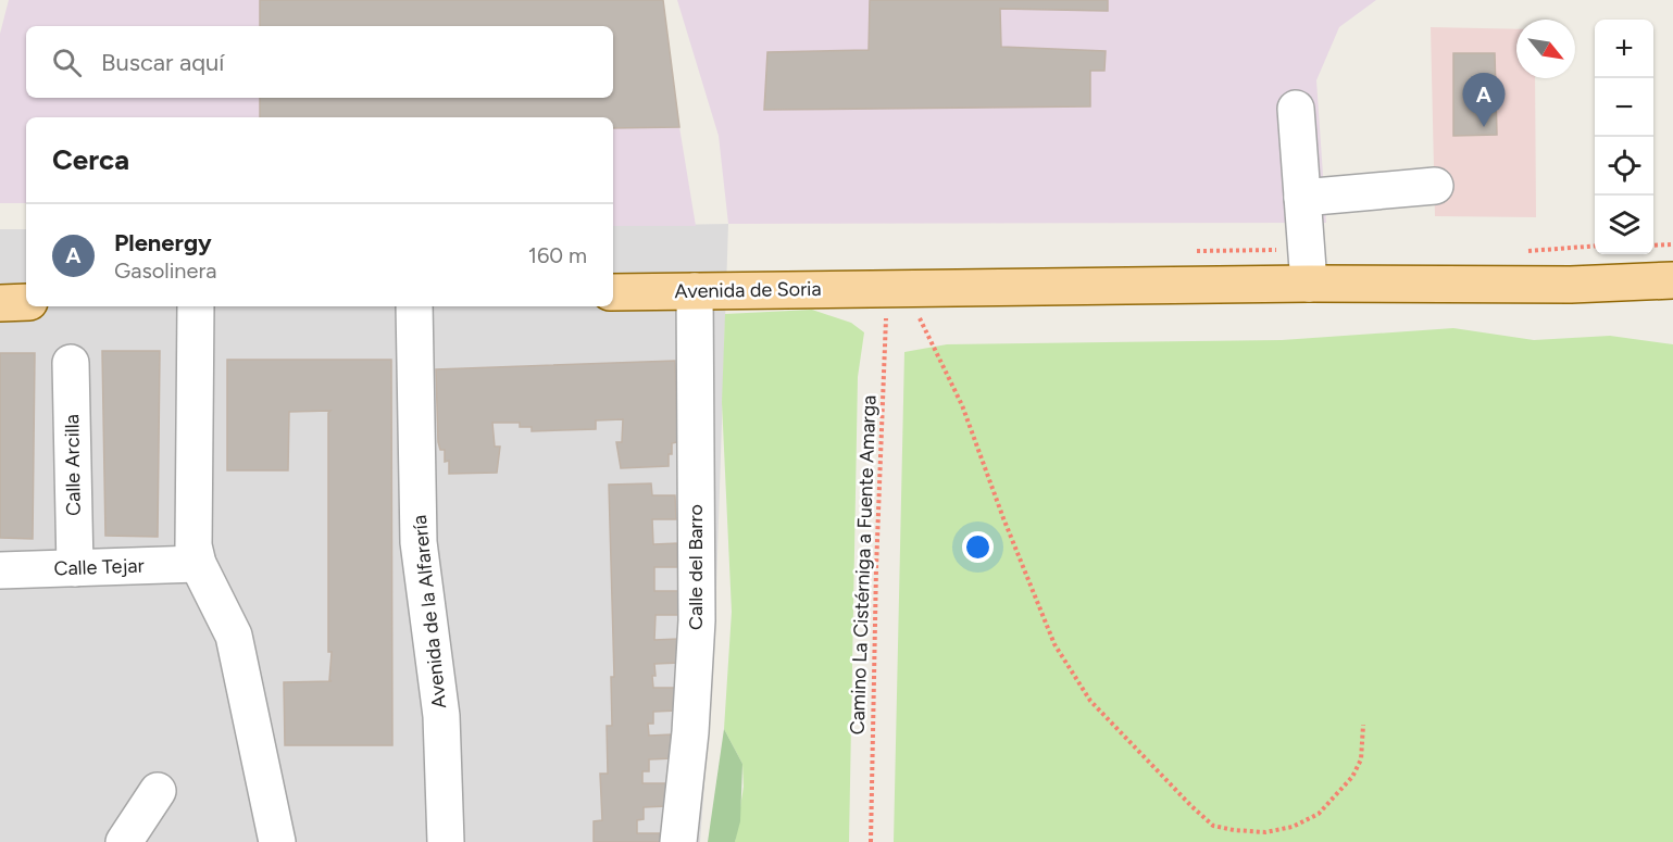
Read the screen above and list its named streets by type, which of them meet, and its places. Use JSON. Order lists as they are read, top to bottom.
{
  "streets": {
    "main road": ["Avenida de Soria"],
    "street": [
      "Calle Arcilla",
      "Calle Tejar",
      "Calle del Barro",
      "Avenida de la Alfarería"
    ],
    "path": ["Camino La Cistérniga a Fuente Amarga"]
  },
  "crossings": [
    ["Avenida de Soria", "Camino La Cistérniga a Fuente Amarga"],
    ["Avenida de Soria", "Calle del Barro"],
    ["Calle Arcilla", "Calle Tejar"]
  ],
  "north": "bottom right",
  "page": {
    "map_buttons": ["+", "−"],
    "search": "Buscar aquí",
    "pins": "A",
    "heading": "Cerca",
    "list": [
      {
        "mark": "A",
        "name": "Plenergy",
        "note": "Gasolinera",
        "value": "160 m"
      }
    ]
  }
}
